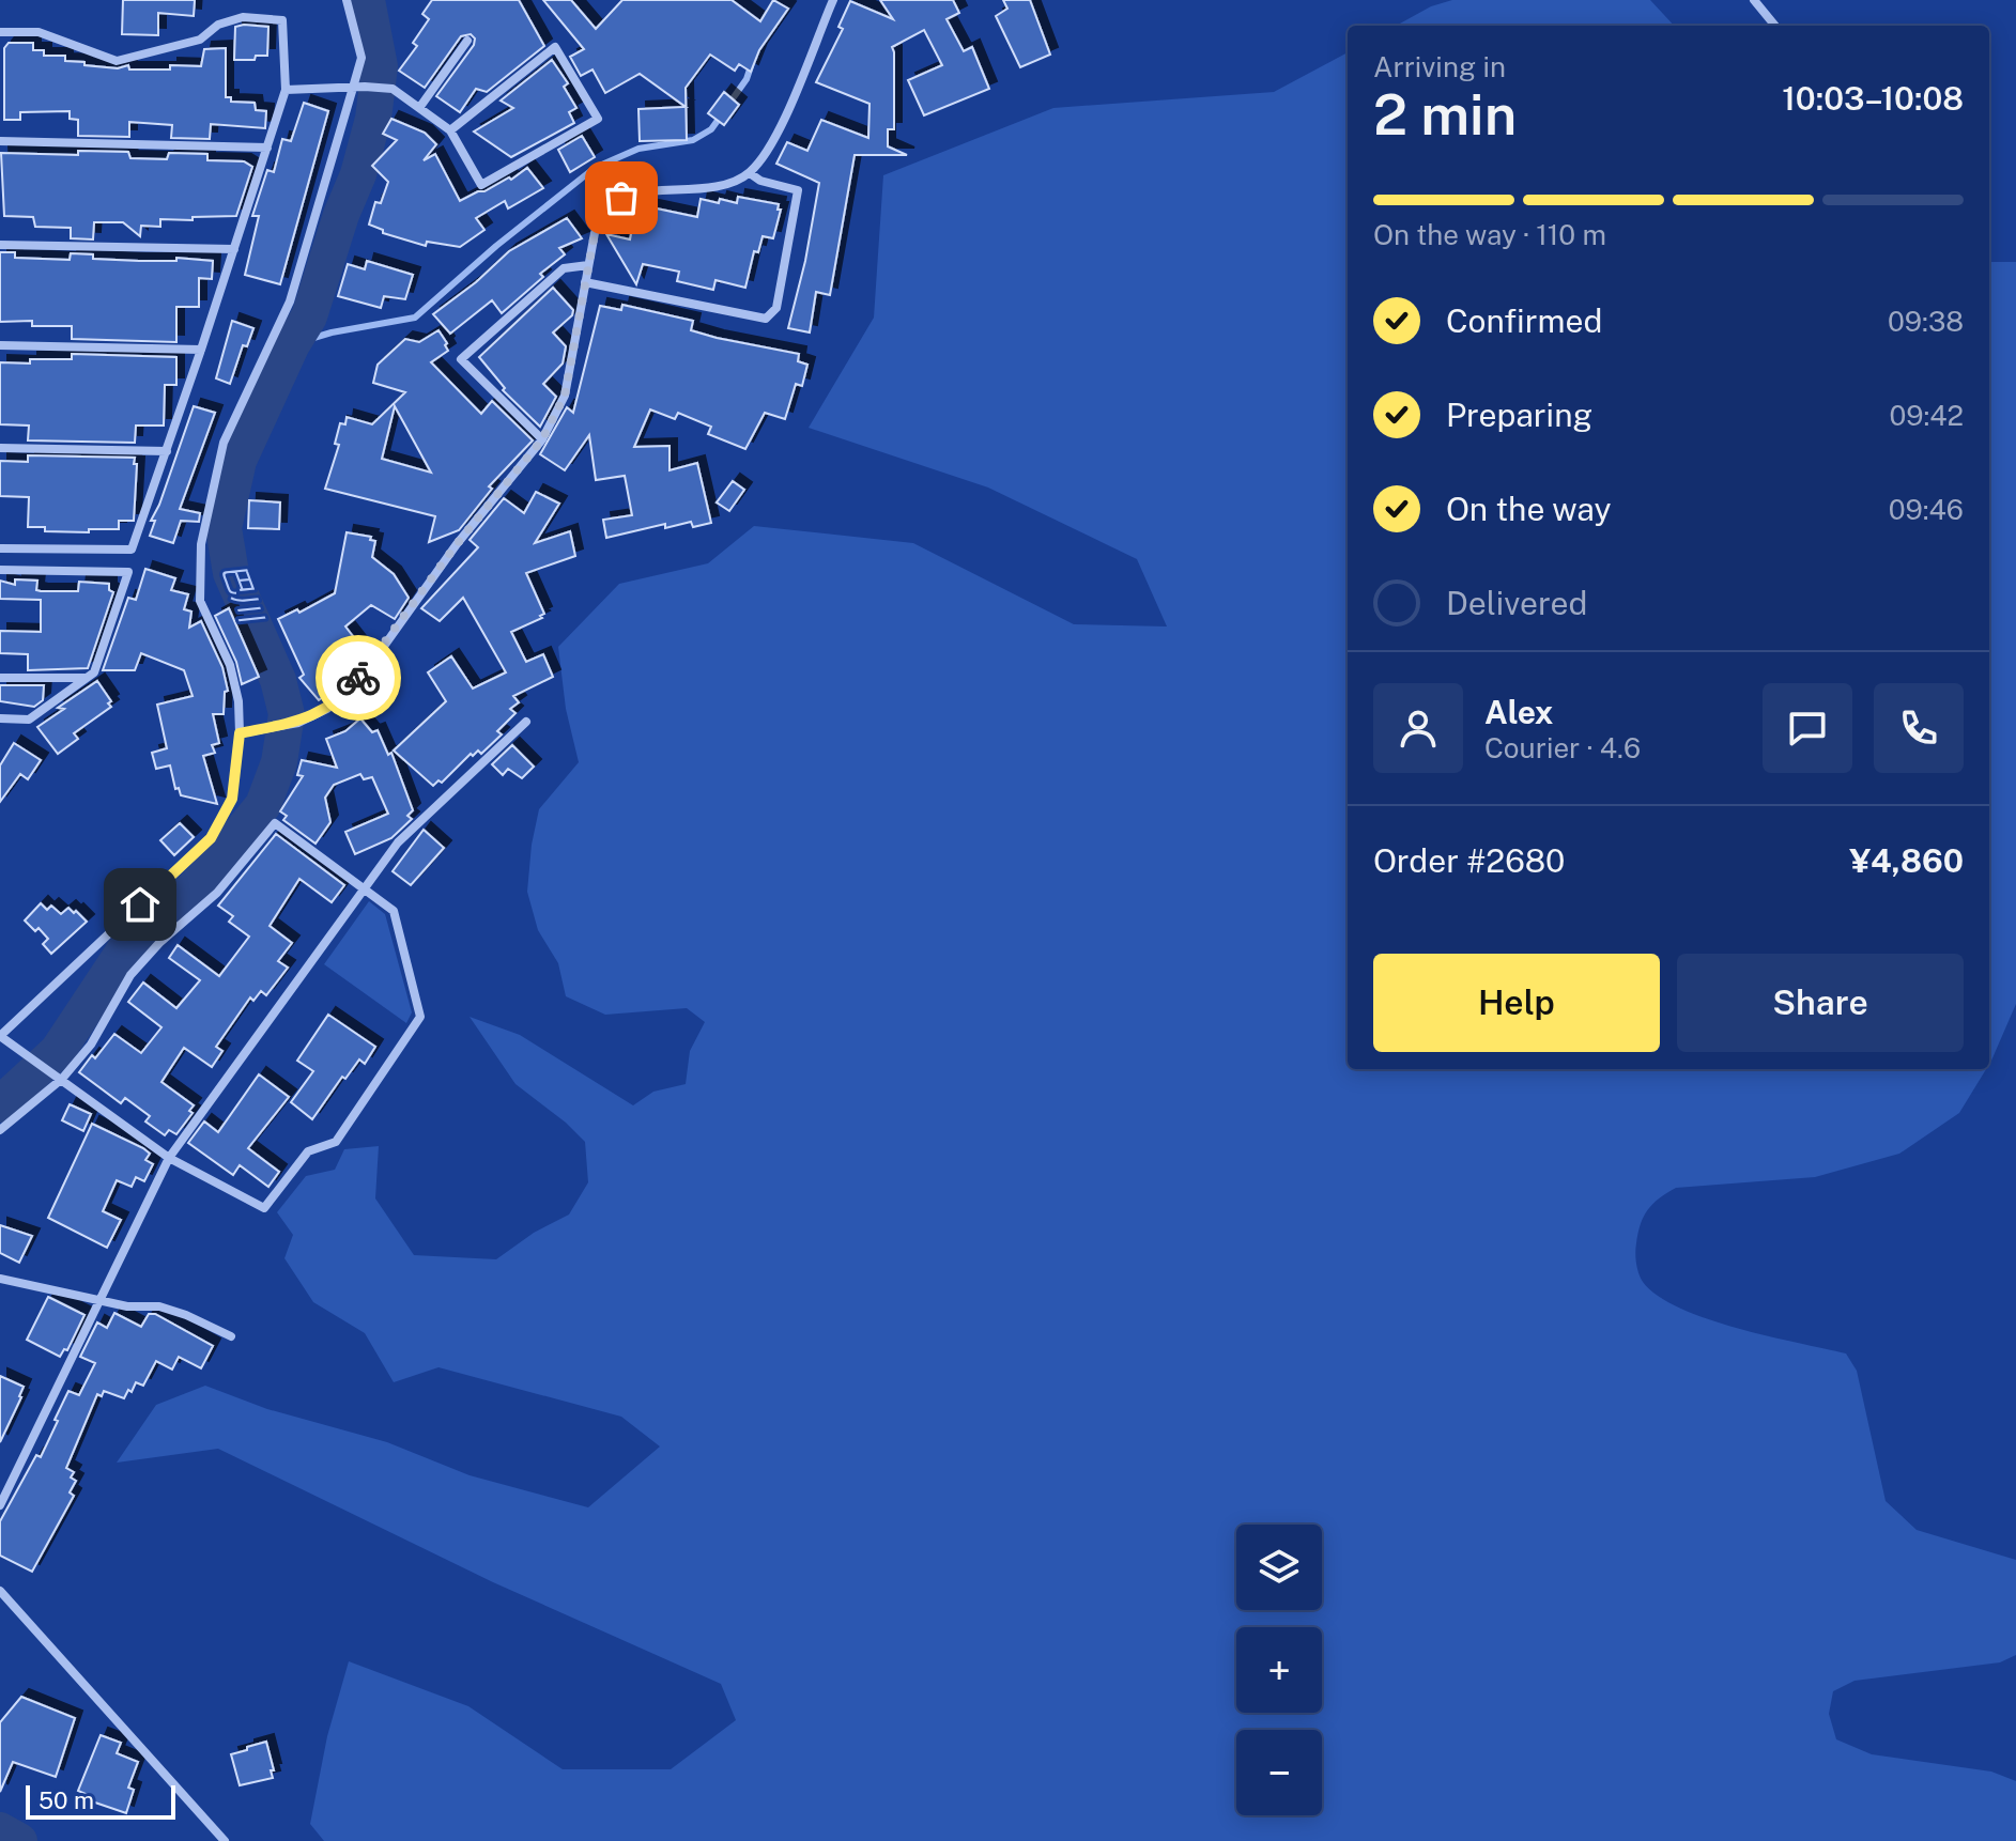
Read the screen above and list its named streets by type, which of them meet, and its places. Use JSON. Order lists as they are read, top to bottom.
{
  "water": ["巴川"],
  "scale_bar": "50 m",
  "page": {
    "heading": ["2 min", "Arriving in", "10:03–10:08"],
    "panel": [
      "Alex",
      "Courier · 4.6",
      "Order #2680",
      "¥4,860"
    ],
    "bar": "On the way · 110 m",
    "list": [
      ["Confirmed", "09:38"],
      ["Preparing", "09:42"],
      ["On the way", "09:46"],
      "Delivered"
    ],
    "buttons": ["Help", "Share"],
    "map_buttons": ["+", "−"],
    "scale": "50 m"
  }
}
